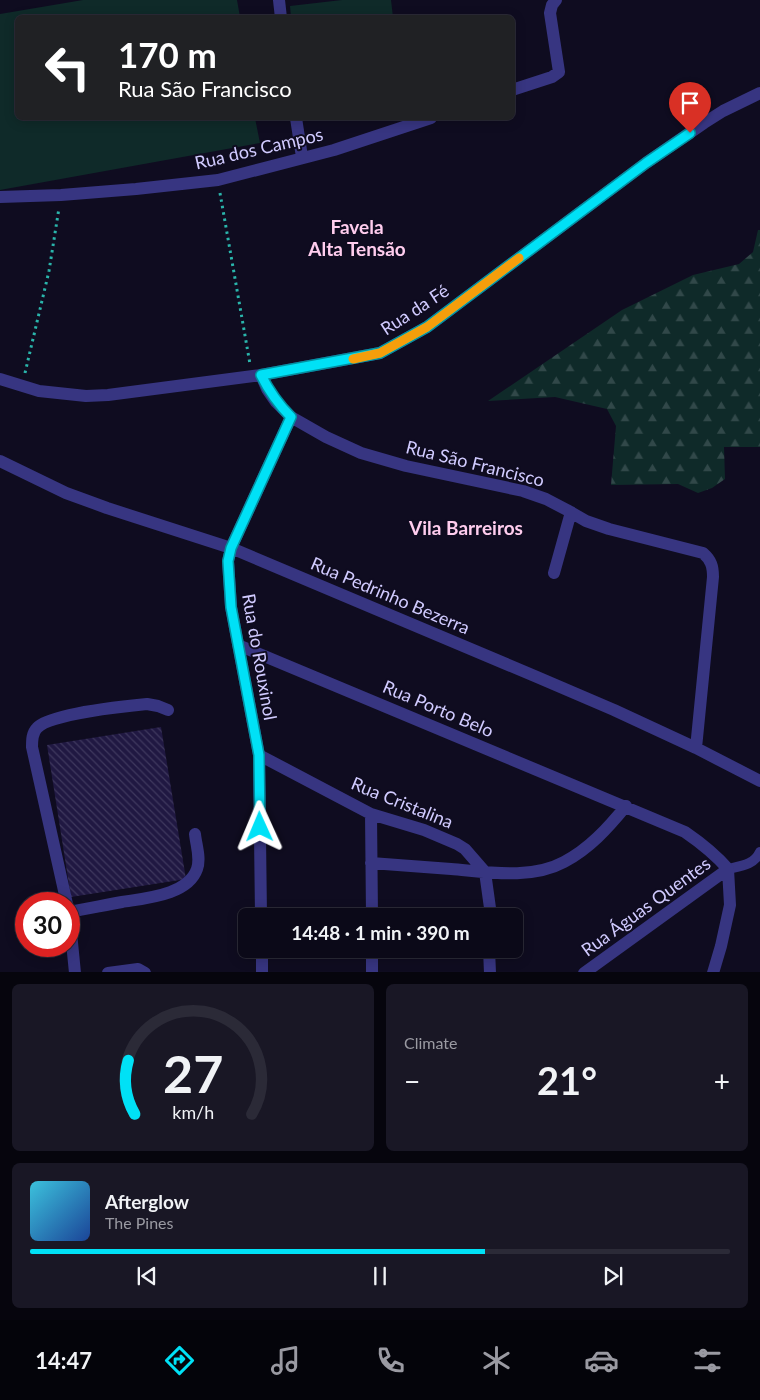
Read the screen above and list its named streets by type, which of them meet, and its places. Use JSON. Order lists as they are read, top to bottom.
{
  "streets": {
    "street": [
      "Rua dos Campos",
      "Rua da Fé",
      "Rua São Francisco",
      "Rua Pedrinho Bezerra",
      "Rua do Rouxinol",
      "Rua Porto Belo",
      "Rua Cristalina",
      "Rua Águas Quentes"
    ]
  },
  "crossings": [
    ["Rua da Fé", "Rua São Francisco"],
    ["Rua São Francisco", "Rua Pedrinho Bezerra"],
    ["Rua São Francisco", "Rua do Rouxinol"],
    ["Rua Pedrinho Bezerra", "Rua do Rouxinol"],
    ["Rua do Rouxinol", "Rua Porto Belo"],
    ["Rua do Rouxinol", "Rua Cristalina"],
    ["Rua Porto Belo", "Rua Águas Quentes"]
  ],
  "districts": ["Favela Alta Tensão", "Vila Barreiros"],
  "page": {
    "turn": ["170 m", "Rua São Francisco"],
    "limit": "30",
    "trip": "14:48 · 1 min · 390 m",
    "tile": "Climate",
    "heat": ["−", "21°", "+"],
    "song": ["Afterglow", "The Pines"],
    "tabs": "14:47",
    "gauge": ["27", "km/h"]
  }
}
